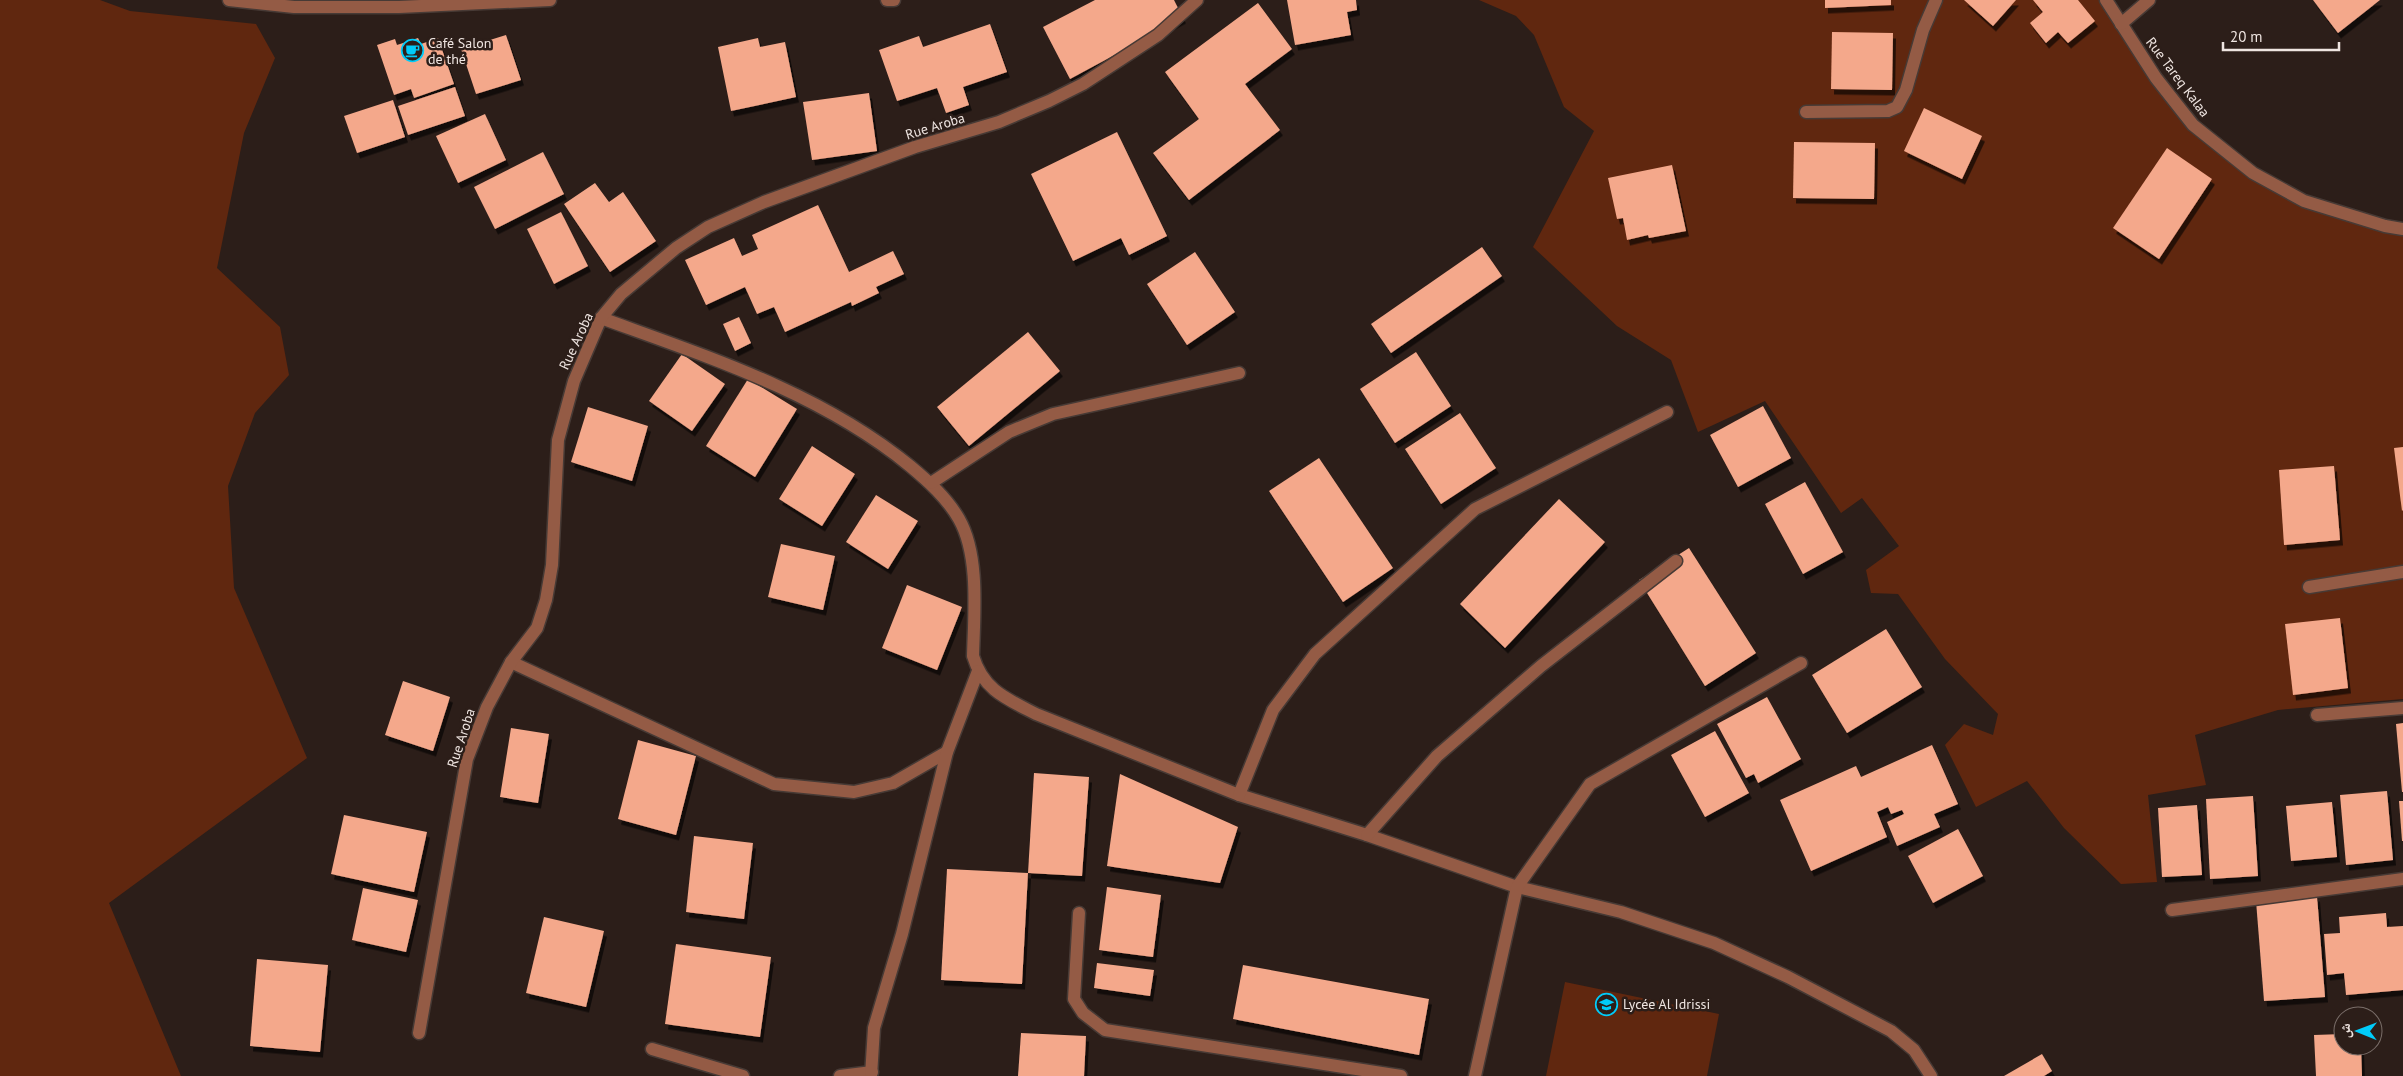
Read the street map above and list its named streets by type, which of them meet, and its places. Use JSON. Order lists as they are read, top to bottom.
{
  "streets": {
    "street": ["Rue Tareq Kalaa", "Rue Aroba"]
  },
  "places": {
    "cafe": ["Café Salon de thé"],
    "school or university": ["Lycée Al Idrissi"]
  },
  "scale_bar": "20 m",
  "north": "left"
}
